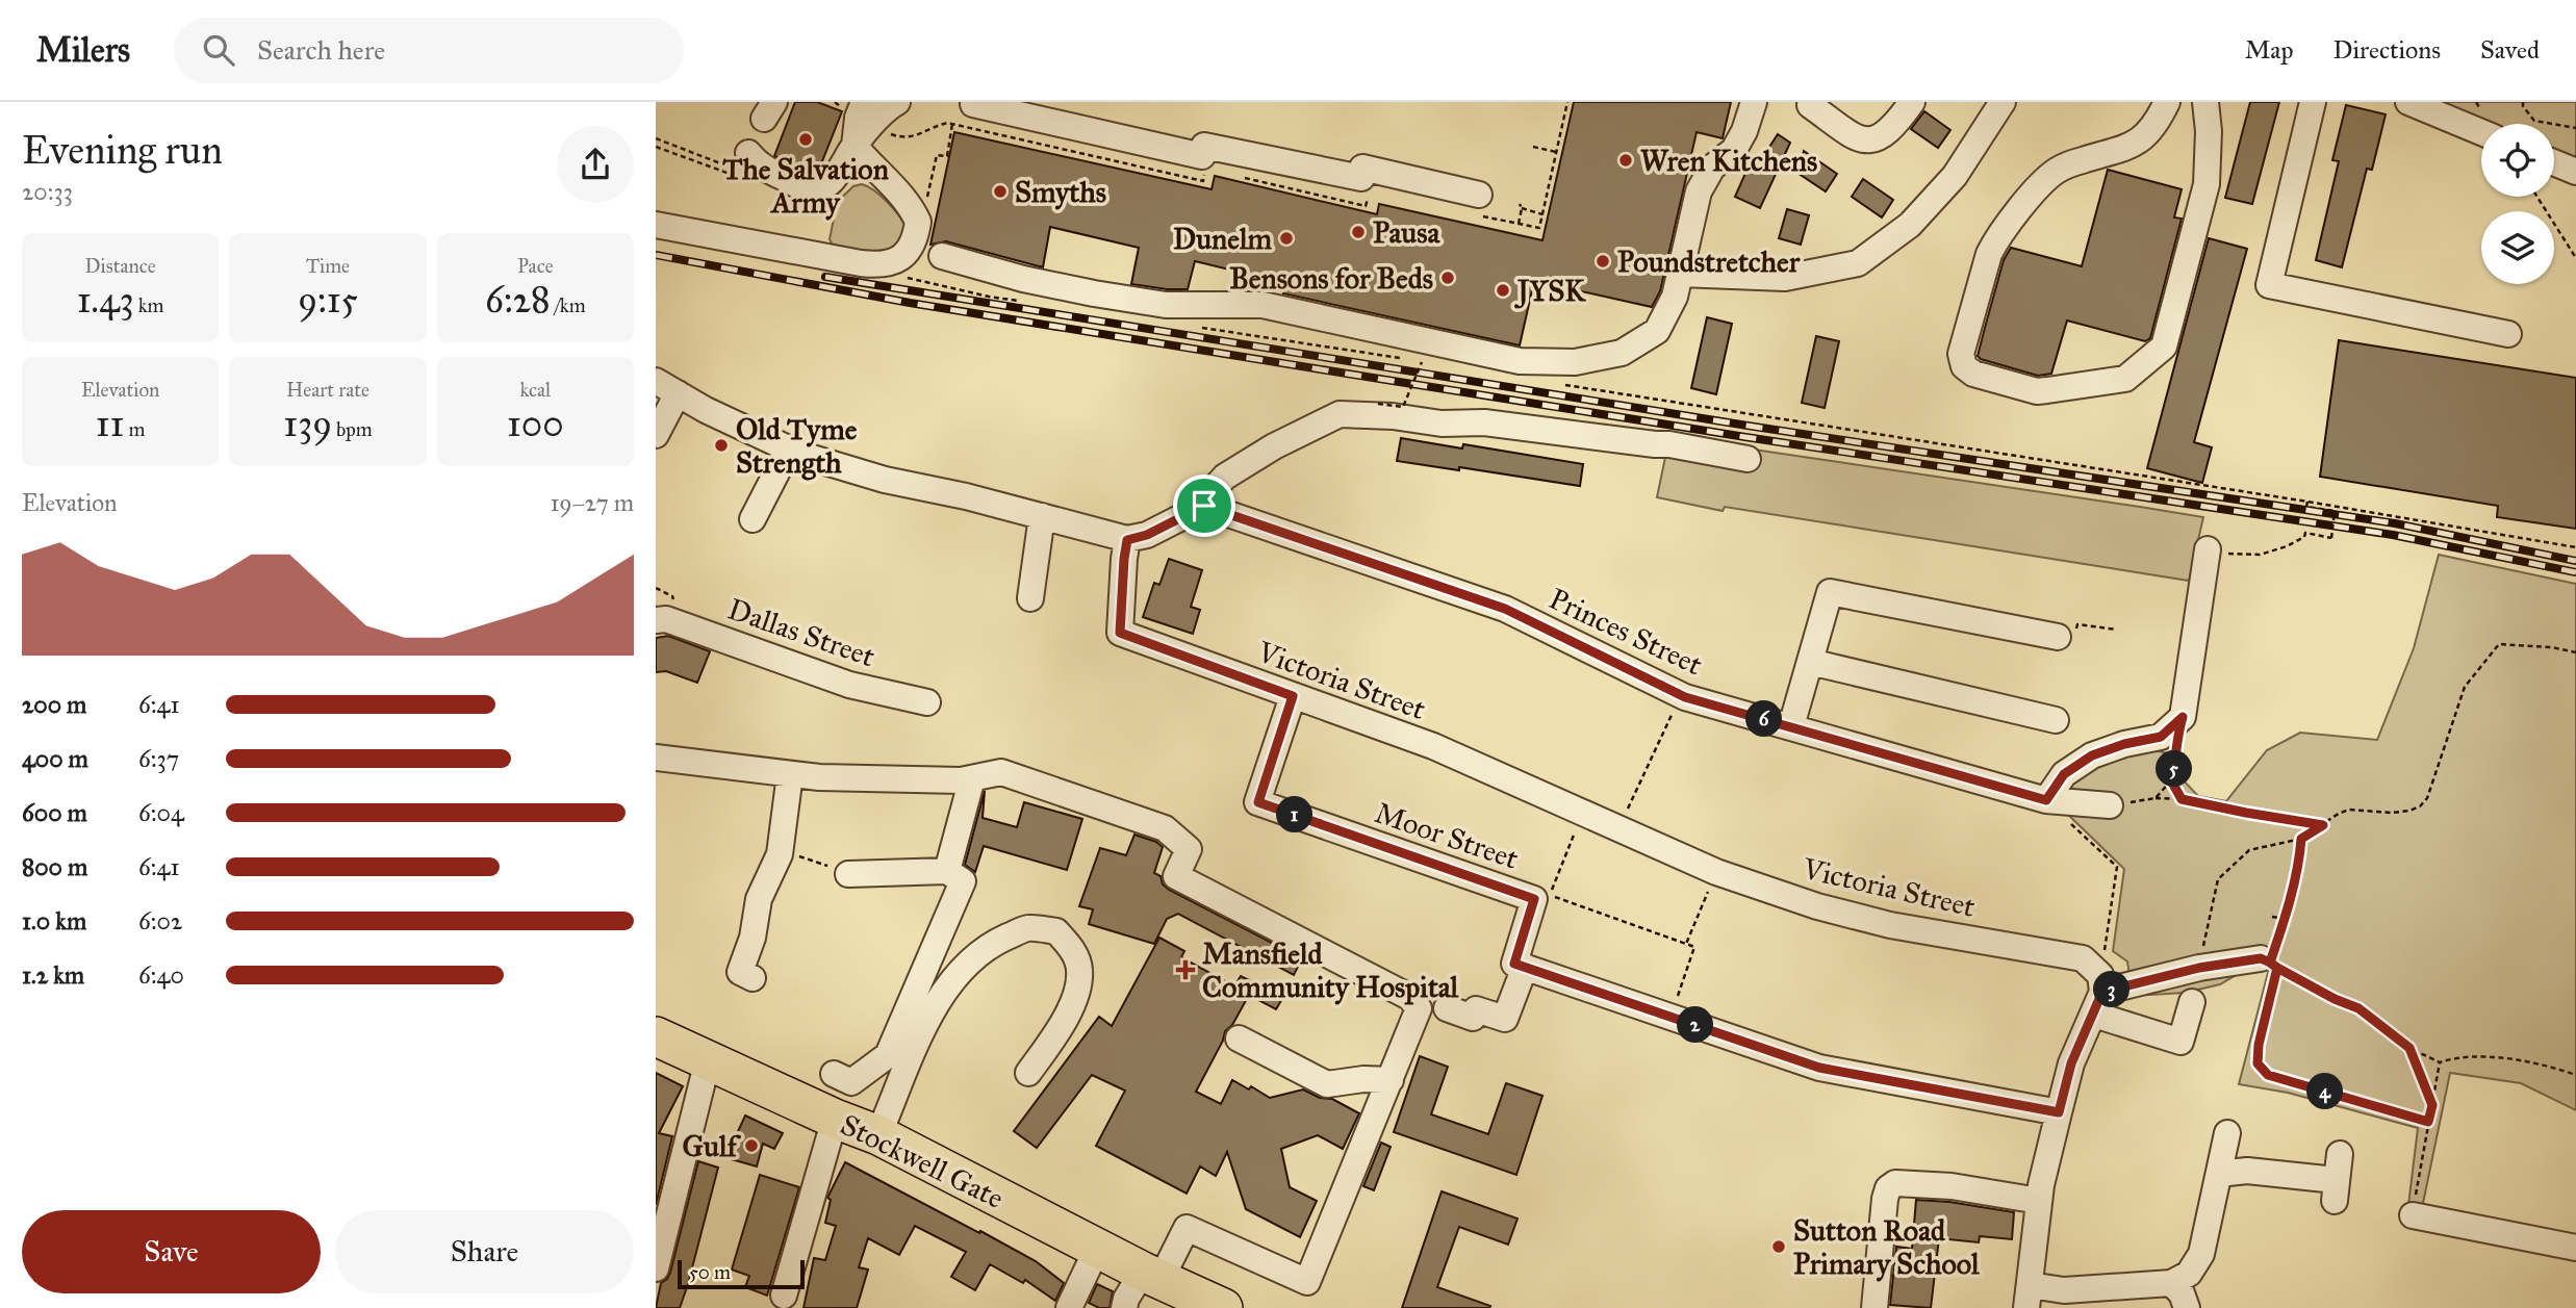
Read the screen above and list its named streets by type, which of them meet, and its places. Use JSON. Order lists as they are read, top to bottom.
{
  "streets": {
    "highway": ["Stockwell Gate"],
    "street": [
      "Princes Street",
      "Dallas Street",
      "Victoria Street",
      "Moor Street"
    ]
  },
  "crossings": [
    ["Victoria Street", "Moor Street"]
  ],
  "places": {
    "other": [
      "The Salvation Army",
      "Wren Kitchens",
      "Smyths",
      "Pausa",
      "Dunelm",
      "Poundstretcher",
      "Bensons for Beds",
      "JYSK",
      "Old Tyme Strength",
      "Gulf",
      "Sutton Road Primary School"
    ],
    "health": ["Mansfield Community Hospital"]
  },
  "scale_bar": "50 m",
  "page": {
    "header": "Milers",
    "search": "Search here",
    "nav": ["Map", "Directions", "Saved"],
    "heading": ["Evening run", "20:33"],
    "stats": [
      ["Distance", "1.43 km"],
      ["Time", "9:15"],
      ["Pace", "6:28 /km"],
      ["Elevation", "11 m"],
      ["Heart rate", "139 bpm"],
      ["kcal", "100"]
    ],
    "chart": ["Elevation", "19–27 m"],
    "list": [
      {
        "name": "200 m",
        "note": "6:41"
      },
      {
        "name": "400 m",
        "note": "6:37"
      },
      {
        "name": "600 m",
        "note": "6:04"
      },
      {
        "name": "800 m",
        "note": "6:41"
      },
      {
        "name": "1.0 km",
        "note": "6:02"
      },
      {
        "name": "1.2 km",
        "note": "6:40"
      }
    ],
    "pins": [
      "6",
      "5",
      "1",
      "3",
      "2",
      "4"
    ],
    "buttons": ["Save", "Share"],
    "scale": "50 m"
  }
}
